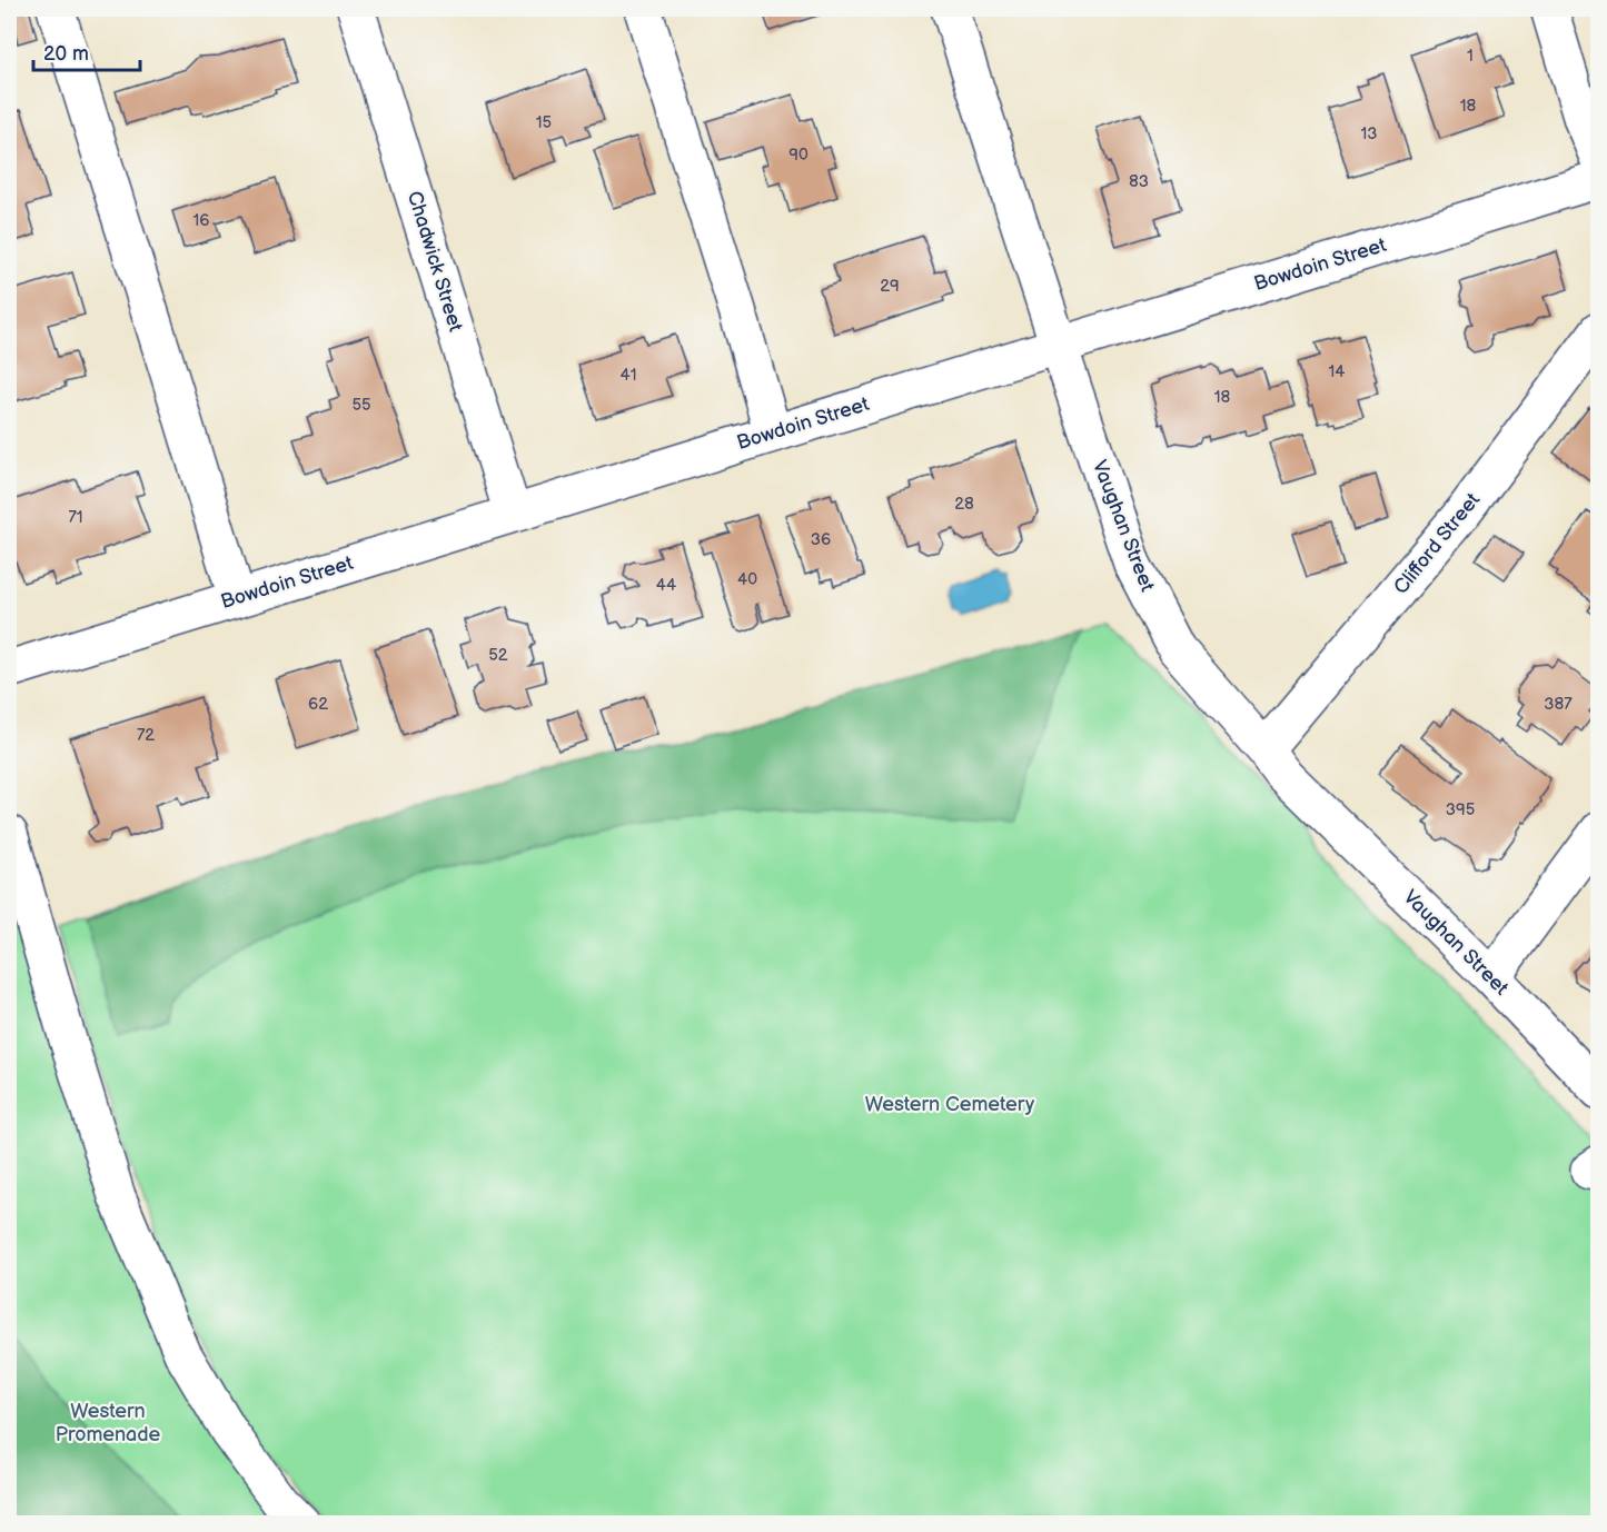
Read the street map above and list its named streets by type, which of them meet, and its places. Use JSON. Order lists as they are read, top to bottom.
{
  "streets": {
    "street": [
      "Chadwick Street",
      "Bowdoin Street",
      "Vaughan Street",
      "Clifford Street"
    ]
  },
  "crossings": [
    ["Chadwick Street", "Bowdoin Street"],
    ["Bowdoin Street", "Vaughan Street"],
    ["Vaughan Street", "Clifford Street"]
  ],
  "parks": ["Western Cemetery", "Western Promenade"],
  "house_numbers": [
    "1",
    "18",
    "15",
    "13",
    "90",
    "83",
    "16",
    "29",
    "14",
    "41",
    "18",
    "55",
    "28",
    "71",
    "36",
    "40",
    "44",
    "52",
    "62",
    "387",
    "72",
    "395"
  ],
  "scale_bar": "20 m"
}
